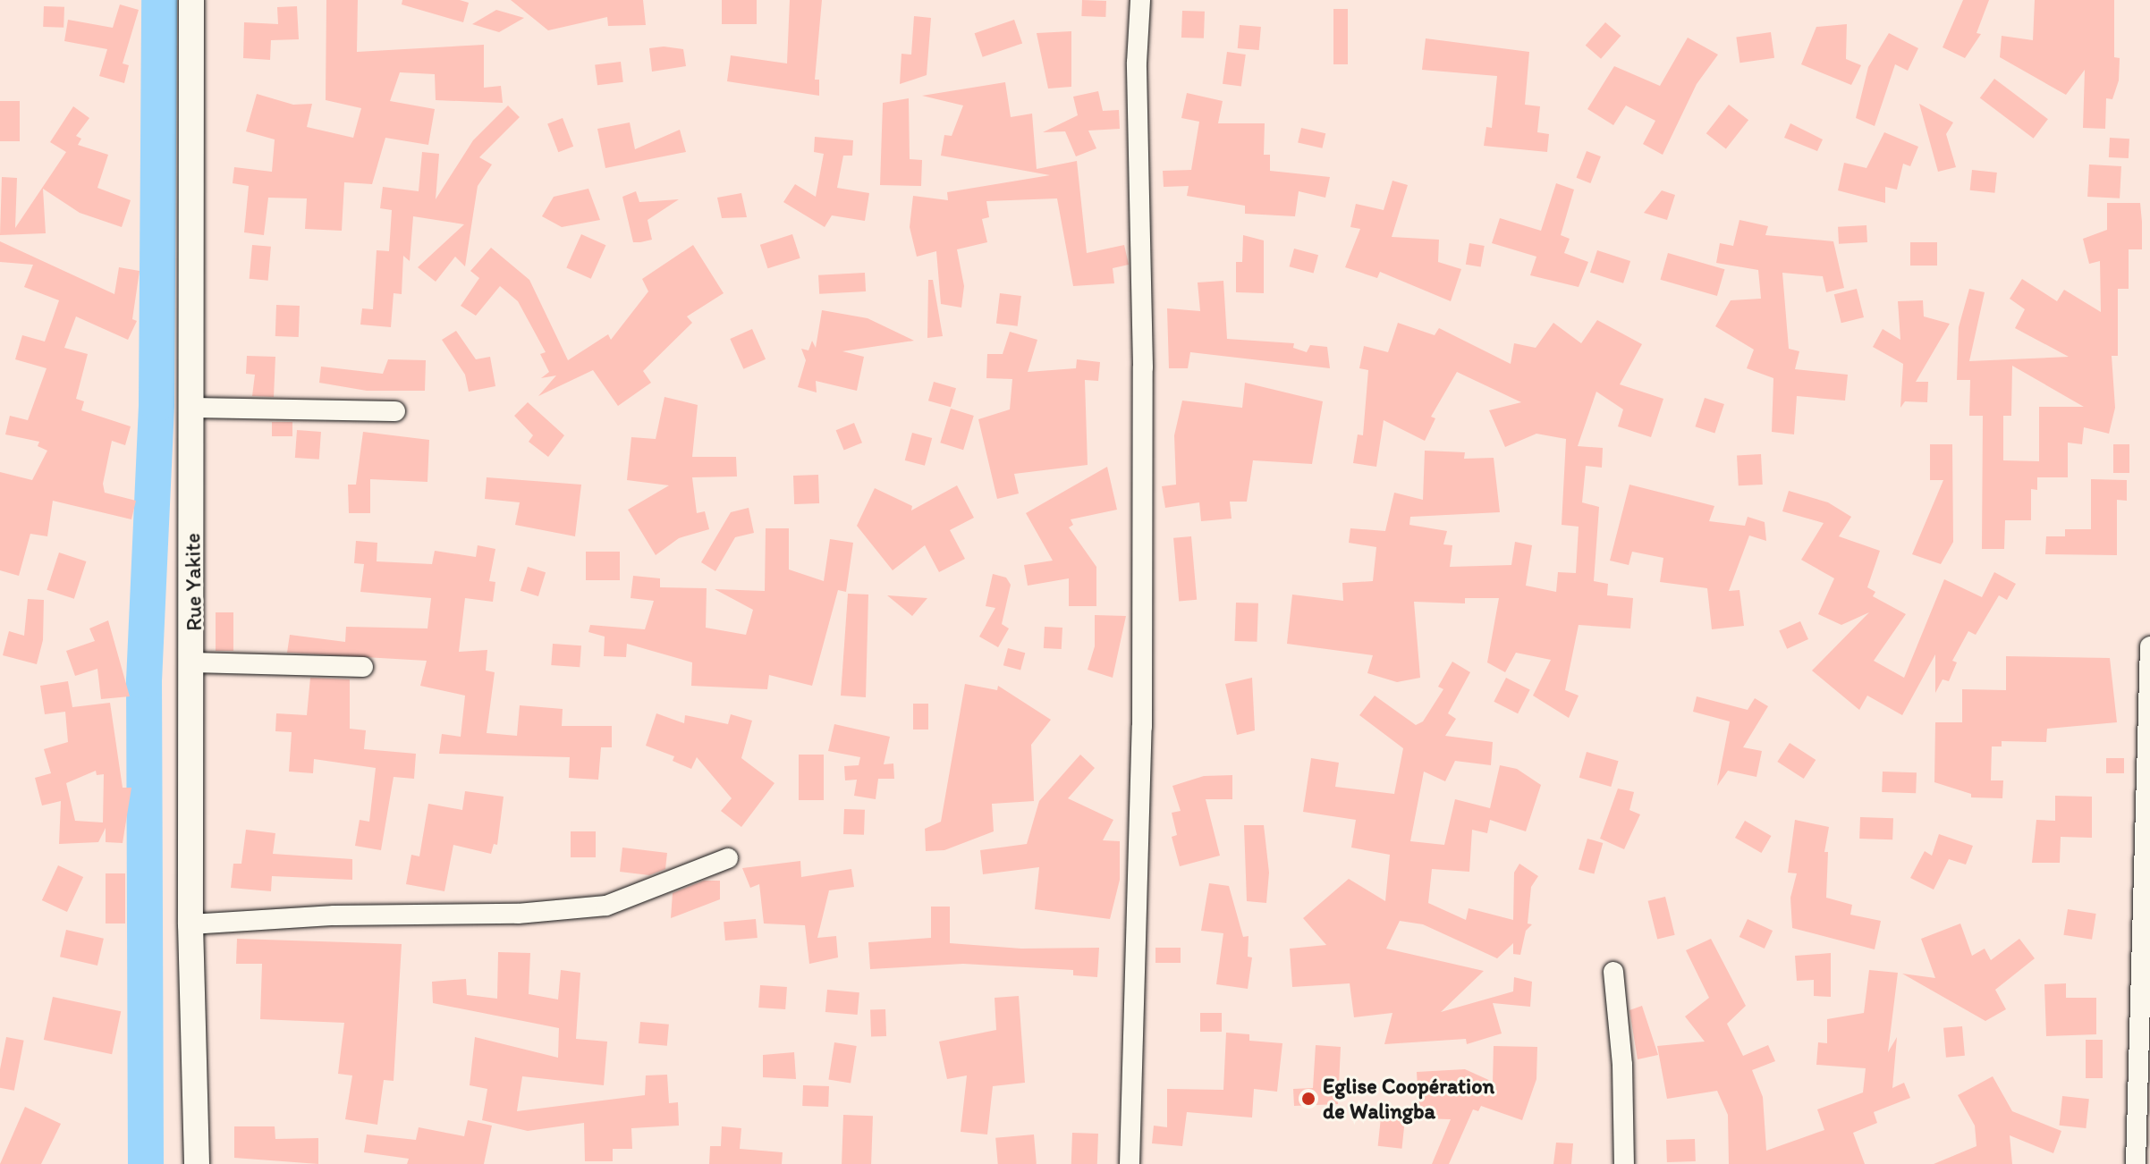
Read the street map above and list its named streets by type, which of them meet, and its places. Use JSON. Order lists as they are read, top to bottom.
{
  "streets": {
    "main road": ["Rue Yakite"]
  },
  "places": ["Eglise Coopération de Walingba"]
}
